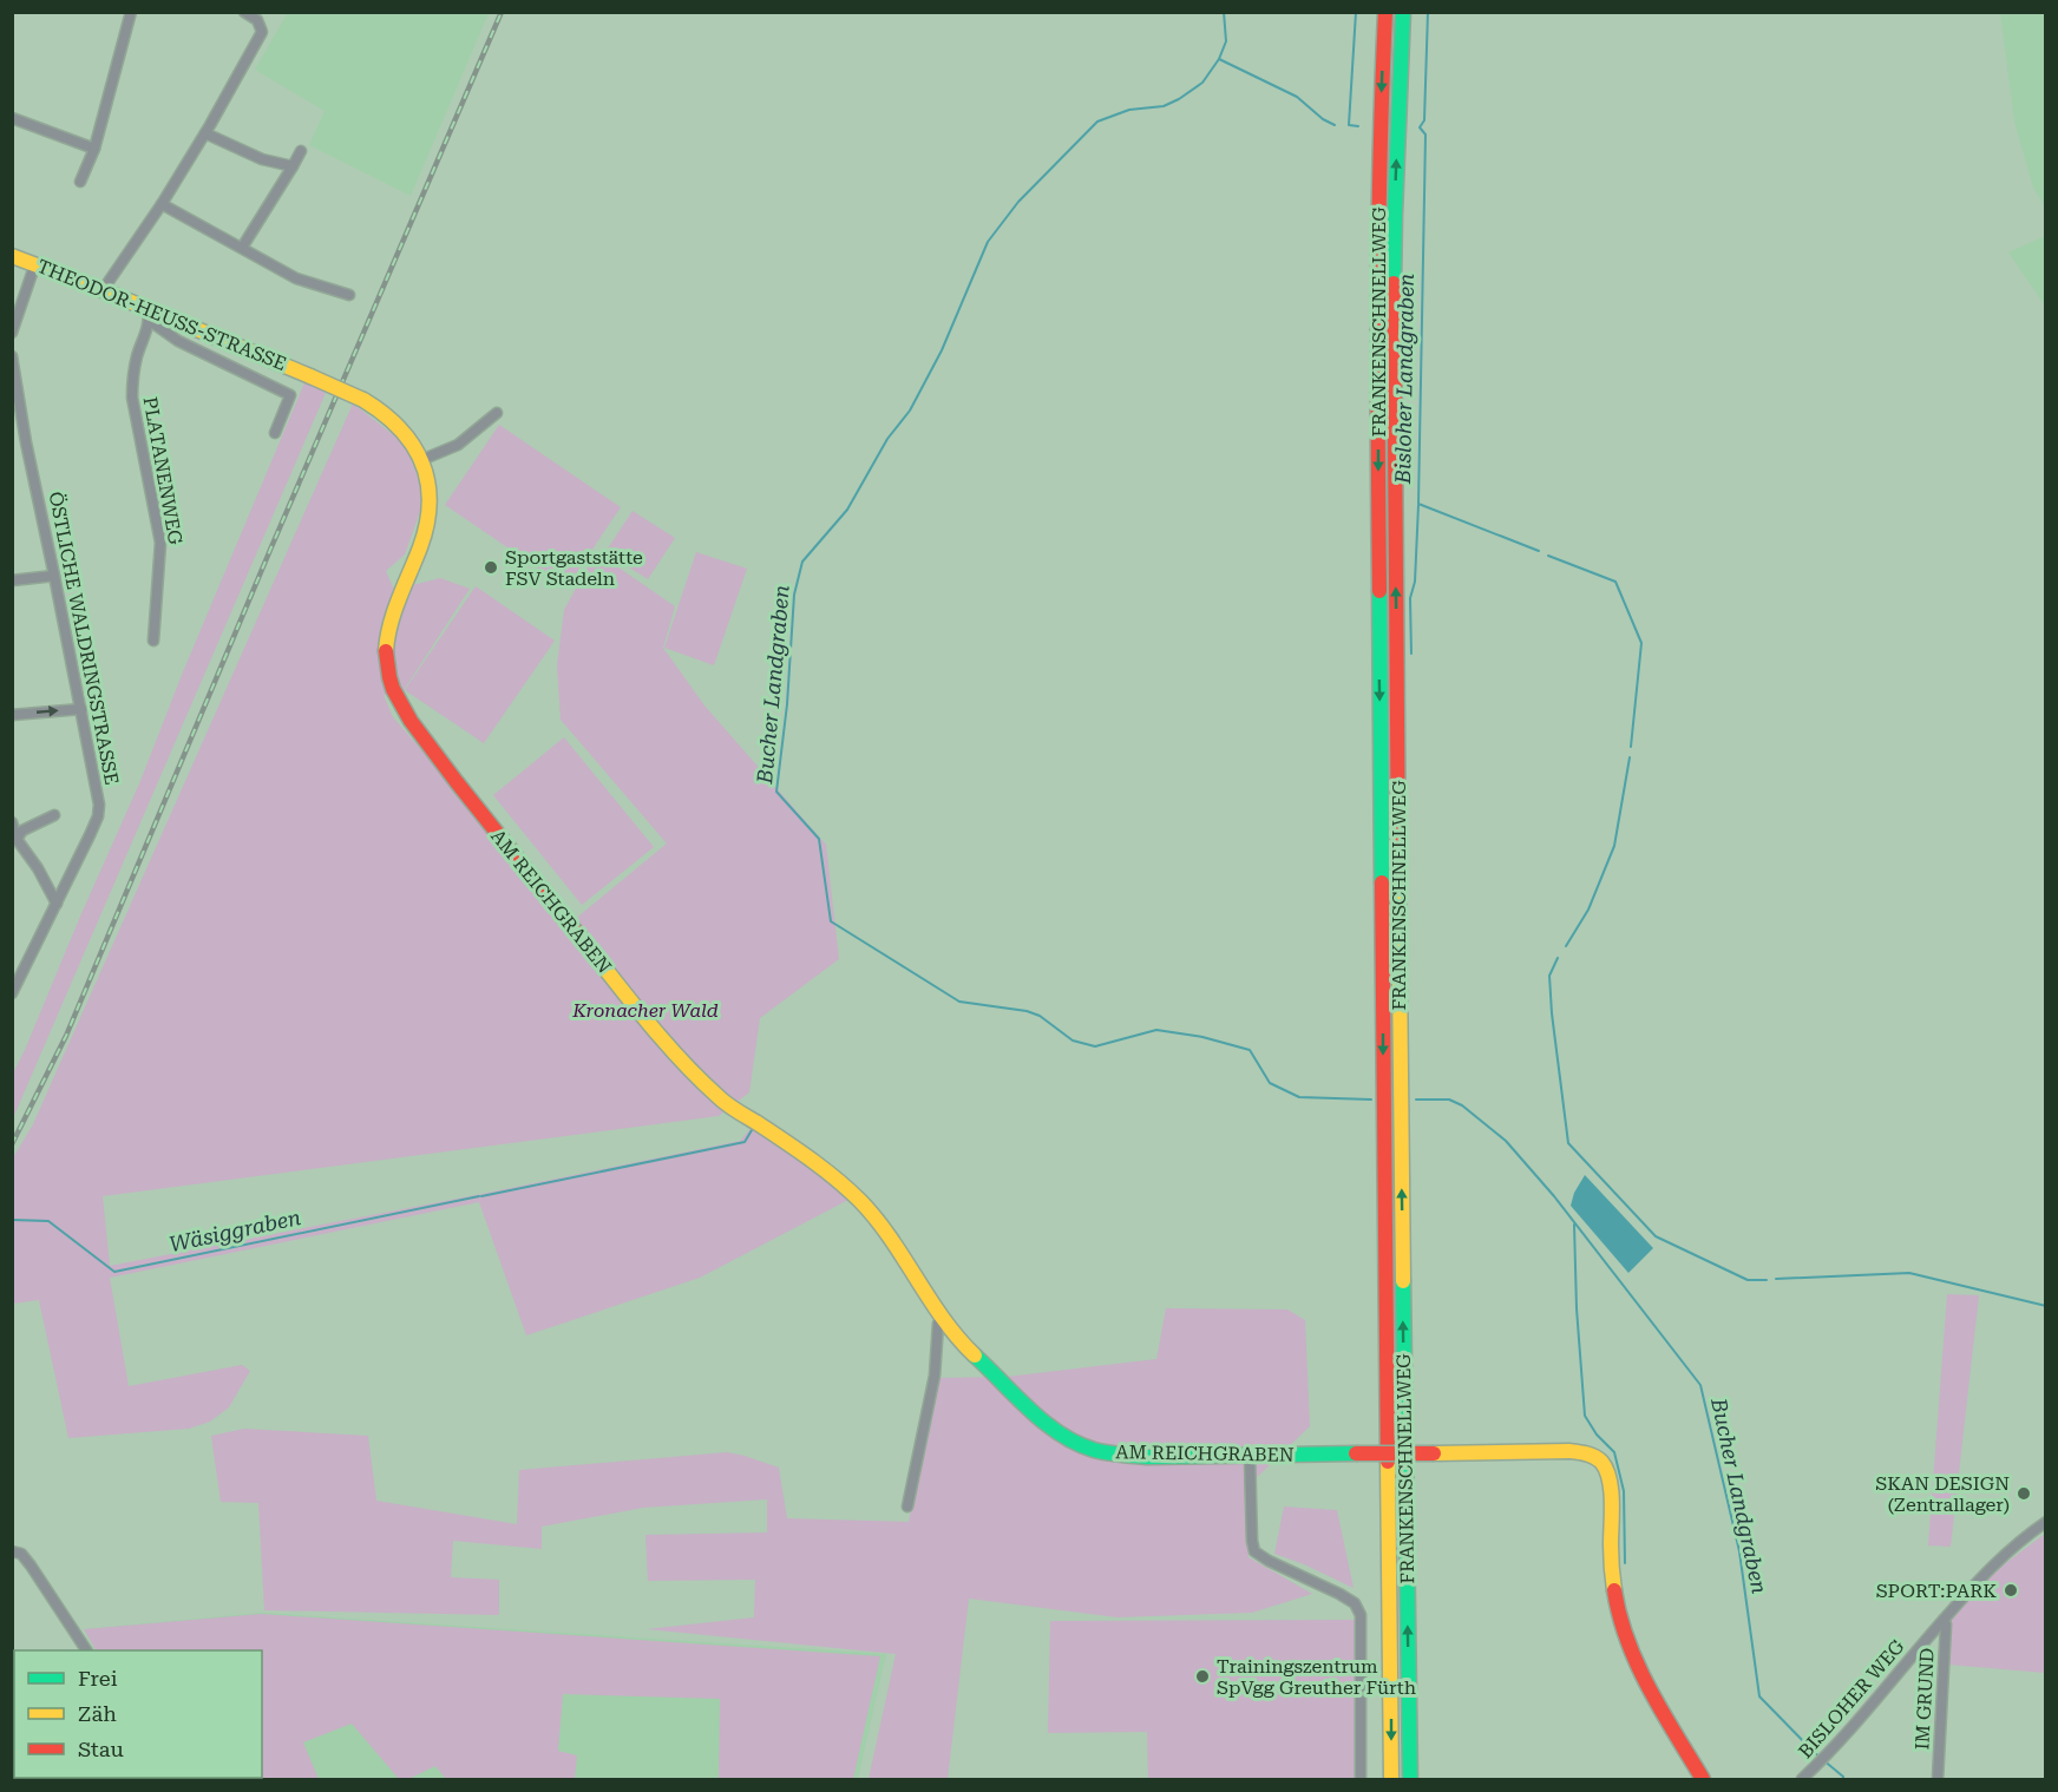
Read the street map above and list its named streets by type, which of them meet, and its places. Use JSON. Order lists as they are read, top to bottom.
{
  "streets": {
    "main road": ["THEODOR-HEUSS-STRASSE", "FRANKENSCHNELLWEG", "AM REICHGRABEN"],
    "street": [
      "PLATANENWEG",
      "ÖSTLICHE WALDRINGSTRASSE",
      "BISLOHER WEG",
      "IM GRUND"
    ]
  },
  "crossings": [
    ["THEODOR-HEUSS-STRASSE", "PLATANENWEG"],
    ["THEODOR-HEUSS-STRASSE", "AM REICHGRABEN"],
    ["BISLOHER WEG", "IM GRUND"]
  ],
  "water": ["Bisloher Landgraben", "Bucher Landgraben", "Wäsiggraben"],
  "parks": ["Kronacher Wald"],
  "places": [
    "Sportgaststätte FSV Stadeln",
    "SKAN DESIGN (Zentrallager)",
    "SPORT:PARK",
    "Trainingszentrum SpVgg Greuther Fürth"
  ],
  "legend": ["Frei", "Zäh", "Stau"]
}
